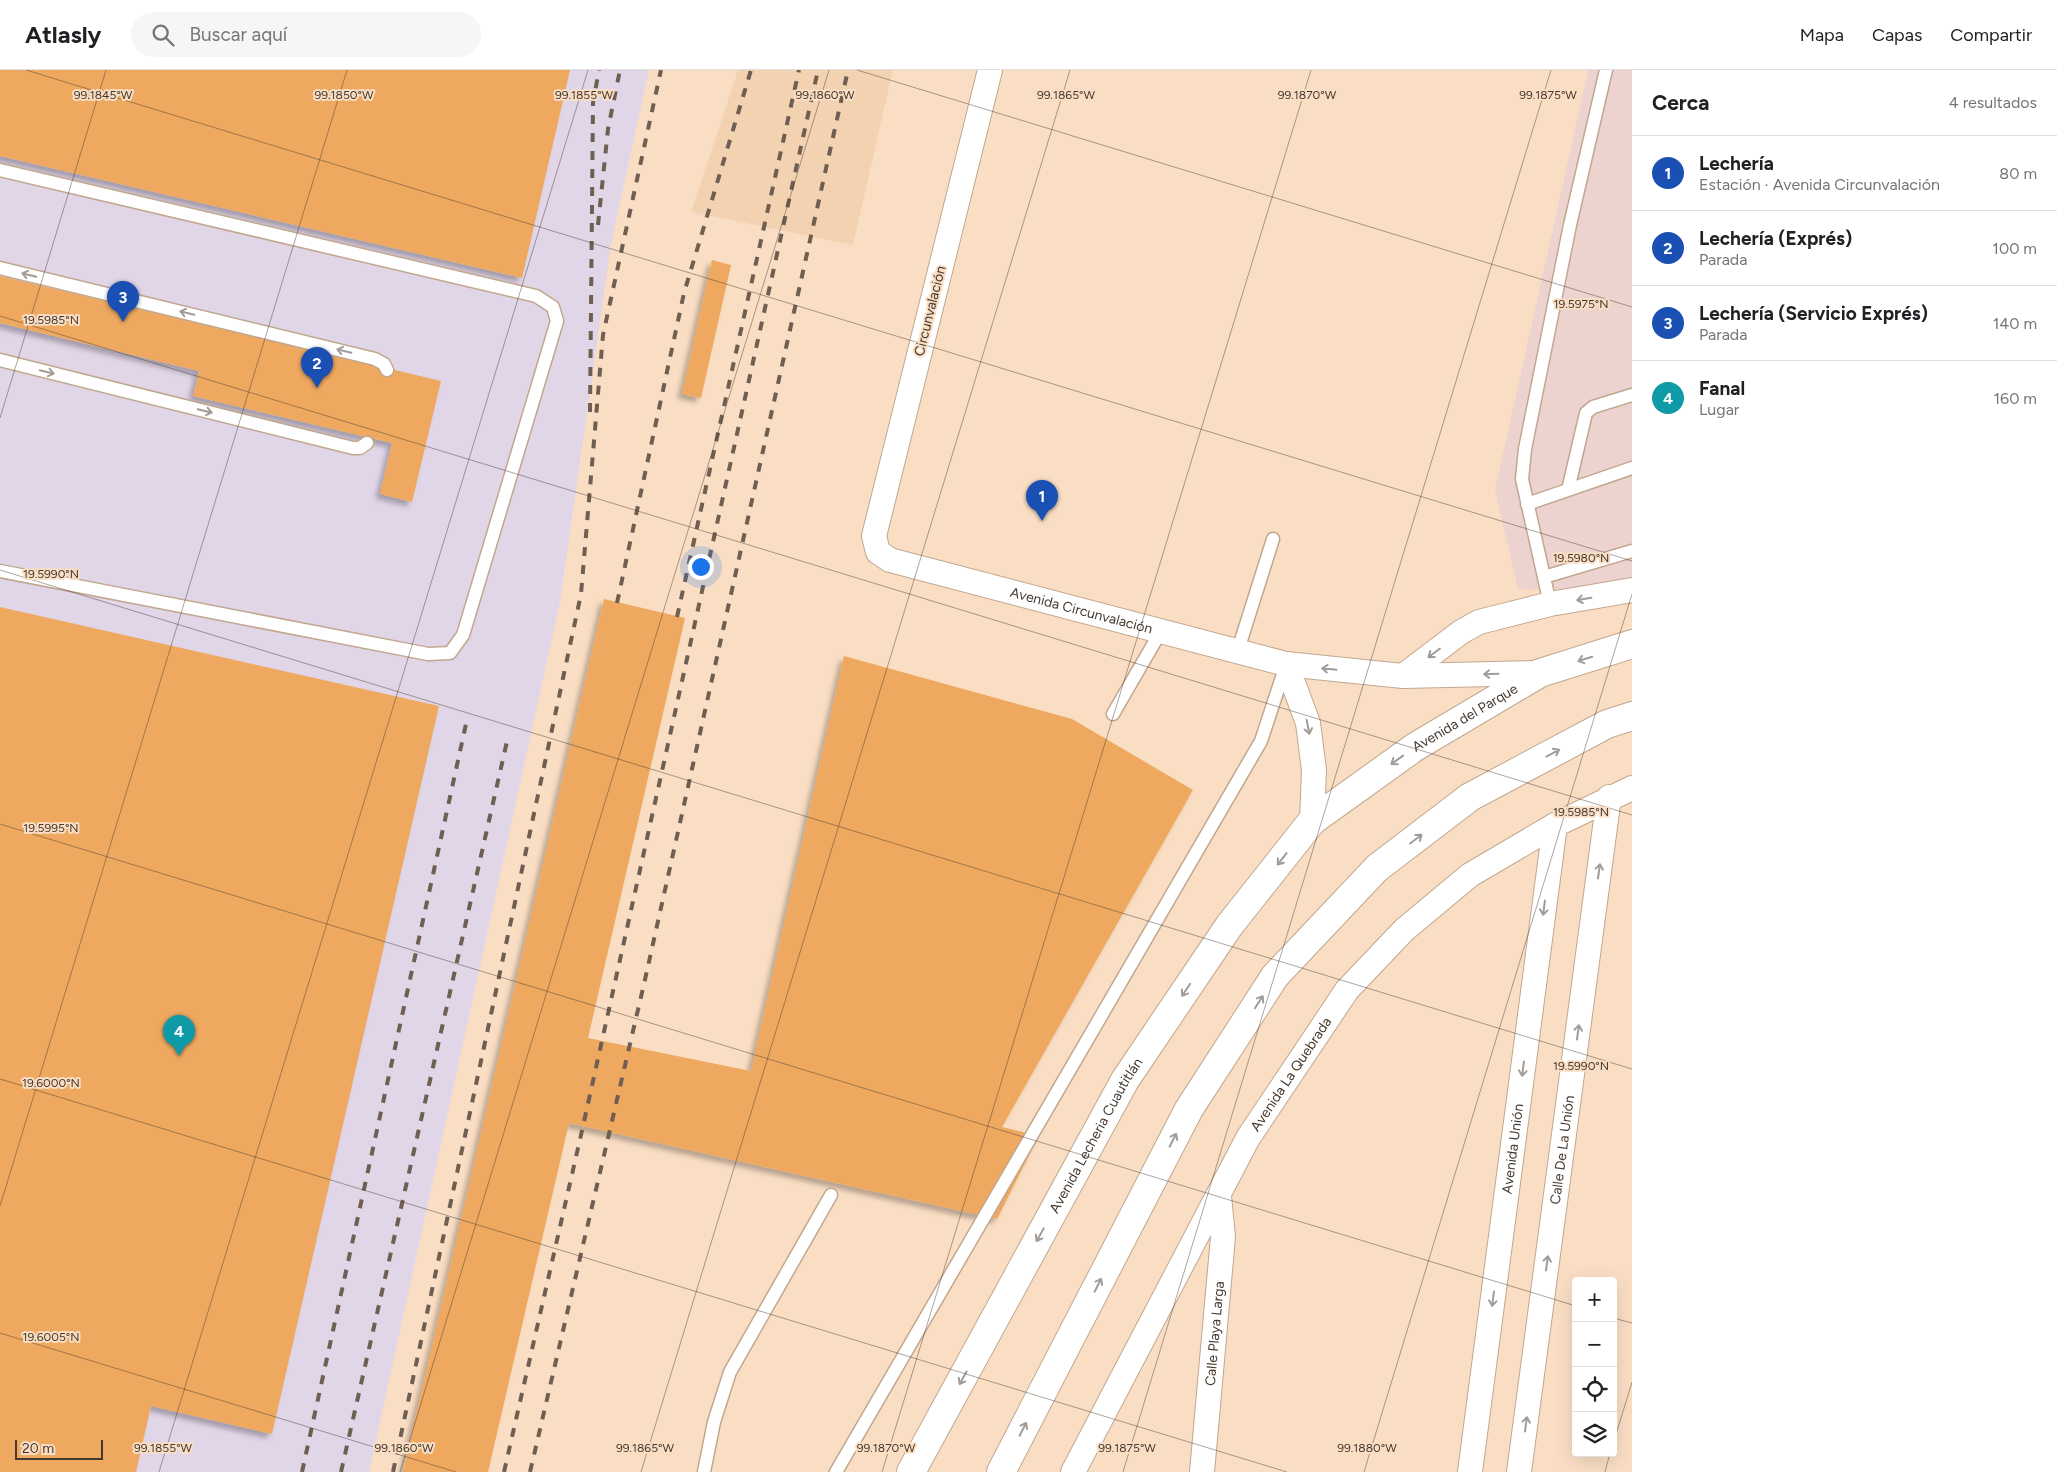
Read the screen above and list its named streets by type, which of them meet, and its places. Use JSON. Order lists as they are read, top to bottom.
{
  "streets": {
    "main road": ["Avenida del Parque", "Avenida Lecheria Cuautitlán"],
    "street": [
      "Circunvalación",
      "Avenida Circunvalación",
      "Avenida La Quebrada",
      "Avenida Unión",
      "Calle De La Unión",
      "Calle Playa Larga"
    ]
  },
  "crossings": [
    ["Circunvalación", "Avenida Circunvalación"],
    ["Avenida Circunvalación", "Avenida del Parque"],
    ["Avenida del Parque", "Avenida Lecheria Cuautitlán"],
    ["Avenida La Quebrada", "Avenida Unión"],
    ["Avenida La Quebrada", "Calle De La Unión"],
    ["Avenida La Quebrada", "Calle Playa Larga"]
  ],
  "one_way": ["Avenida Circunvalación", "Avenida Unión", "Calle De La Unión"],
  "scale_bar": "20 m",
  "page": {
    "header": "Atlasly",
    "search": "Buscar aquí",
    "nav": ["Mapa", "Capas", "Compartir"],
    "heading": ["Cerca", "4 resultados"],
    "list": [
      {
        "mark": "1",
        "name": "Lechería",
        "note": "Estación · Avenida Circunvalación",
        "value": "80 m"
      },
      {
        "mark": "2",
        "name": "Lechería (Exprés)",
        "note": "Parada",
        "value": "100 m"
      },
      {
        "mark": "3",
        "name": "Lechería (Servicio Exprés)",
        "note": "Parada",
        "value": "140 m"
      },
      {
        "mark": "4",
        "name": "Fanal",
        "note": "Lugar",
        "value": "160 m"
      }
    ],
    "pins": [
      "3",
      "2",
      "1",
      "4"
    ],
    "map_buttons": ["+", "−"],
    "scale": "20 m"
  },
  "coordinates": [
    "99.1845°W",
    "99.1850°W",
    "99.1855°W",
    "99.1860°W",
    "99.1865°W",
    "99.1870°W",
    "99.1875°W",
    "19.5975°N",
    "19.5985°N",
    "19.5980°N",
    "19.5990°N",
    "19.5995°N",
    "19.6000°N",
    "19.6005°N",
    "99.1880°W"
  ]
}
